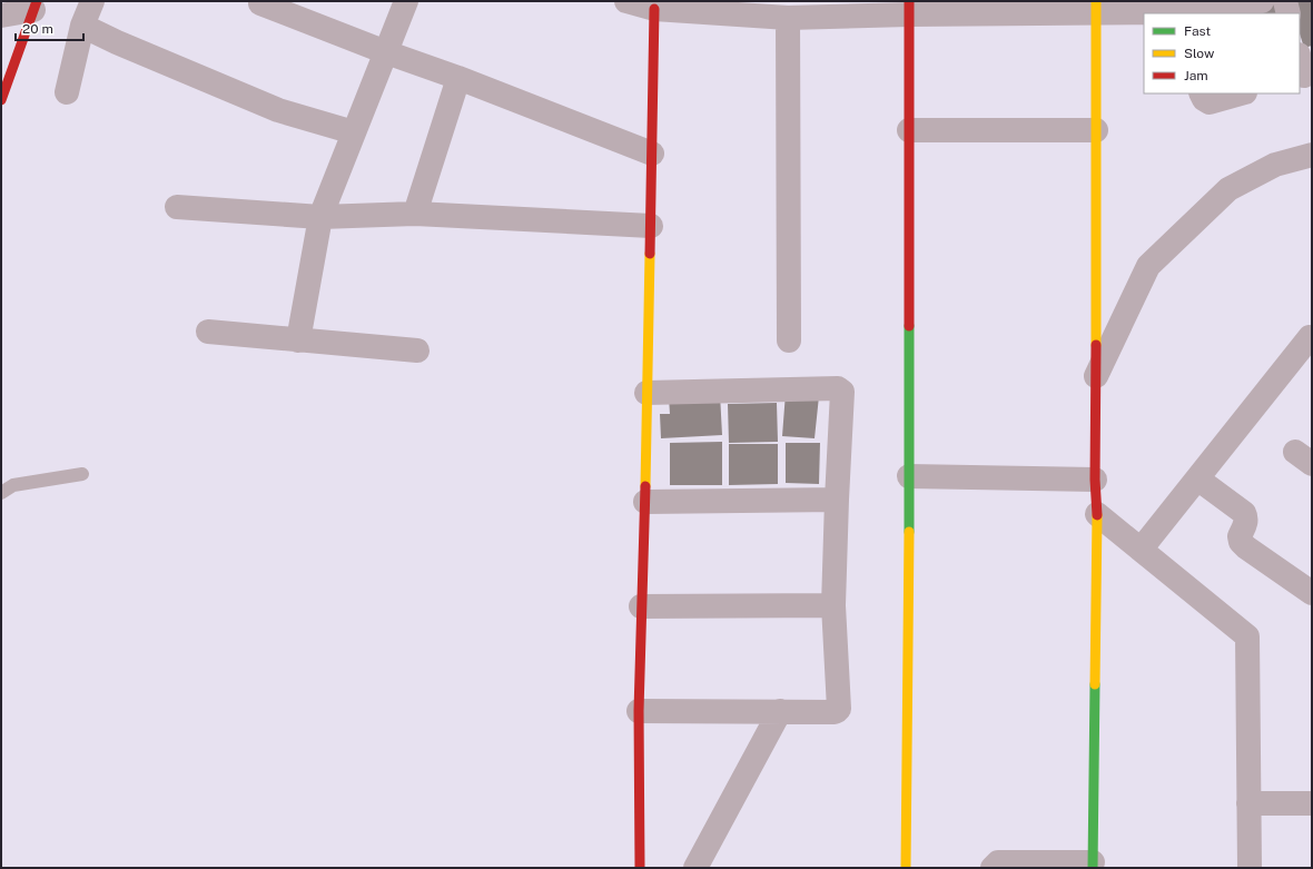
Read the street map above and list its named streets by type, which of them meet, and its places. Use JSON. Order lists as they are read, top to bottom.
{
  "legend": ["Fast", "Slow", "Jam"],
  "scale_bar": "20 m"
}
